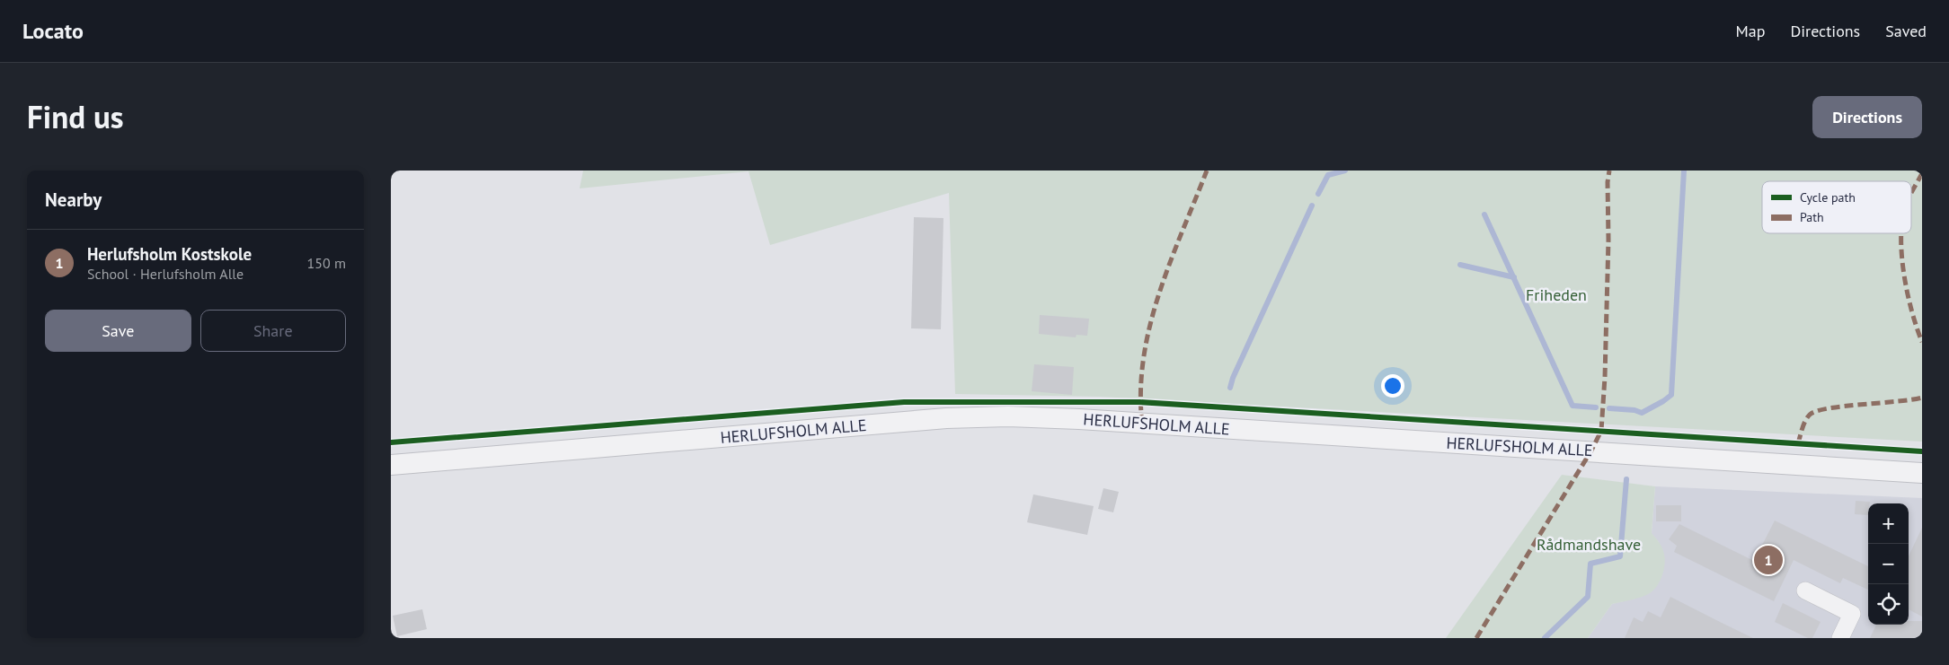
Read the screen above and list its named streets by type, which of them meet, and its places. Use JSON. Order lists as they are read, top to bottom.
{
  "streets": {
    "street": ["HERLUFSHOLM ALLE"]
  },
  "parks": ["Friheden", "Rådmandshave"],
  "legend": ["Cycle path", "Path"],
  "page": {
    "header": "Locato",
    "nav": ["Map", "Directions", "Saved"],
    "title": "Find us",
    "buttons": [
      "Directions",
      ["Save", "Share"]
    ],
    "heading": "Nearby",
    "list": [
      {
        "mark": "1",
        "name": "Herlufsholm Kostskole",
        "note": "School · Herlufsholm Alle",
        "value": "150 m"
      }
    ],
    "map_buttons": ["+", "−"],
    "pins": "1"
  }
}
